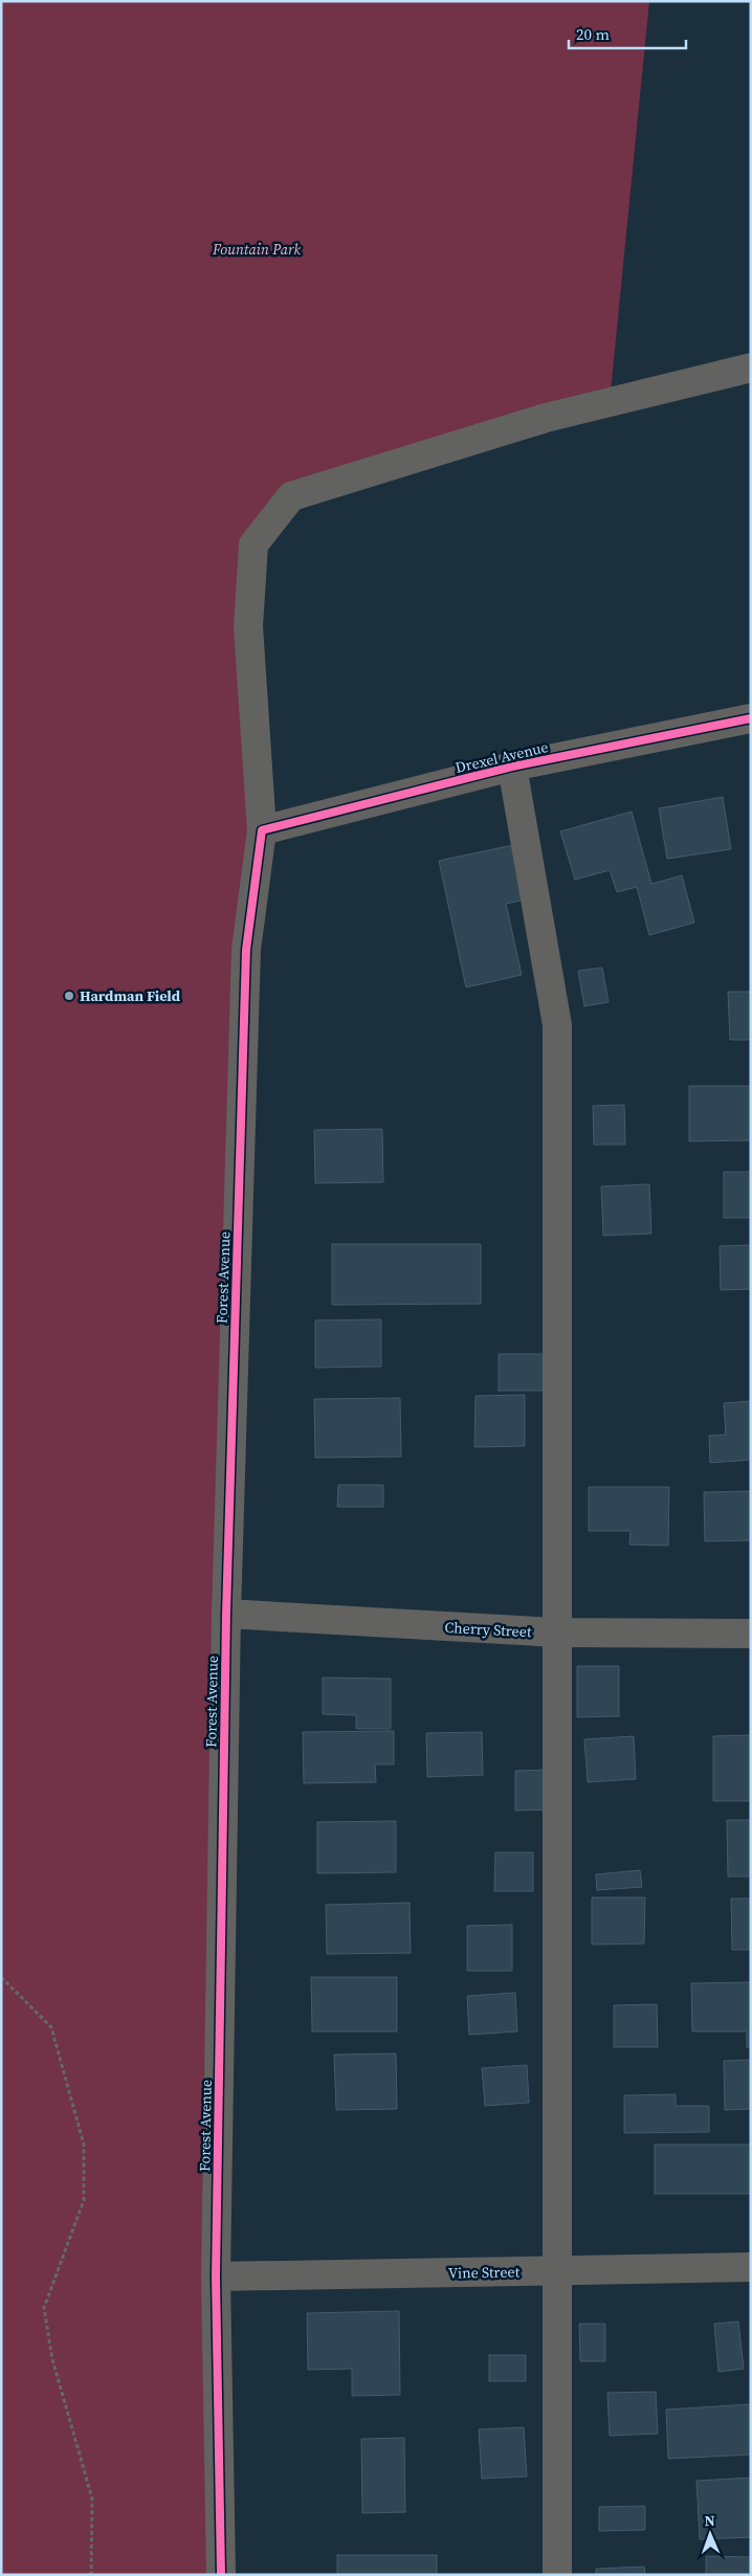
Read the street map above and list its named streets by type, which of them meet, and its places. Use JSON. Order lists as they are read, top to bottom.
{
  "streets": {
    "street": [
      "Drexel Avenue",
      "Forest Avenue",
      "Cherry Street",
      "Vine Street"
    ]
  },
  "crossings": [
    ["Drexel Avenue", "Forest Avenue"],
    ["Forest Avenue", "Cherry Street"],
    ["Forest Avenue", "Vine Street"]
  ],
  "parks": ["Fountain Park"],
  "places": ["Hardman Field"],
  "scale_bar": "20 m",
  "north": "top"
}
